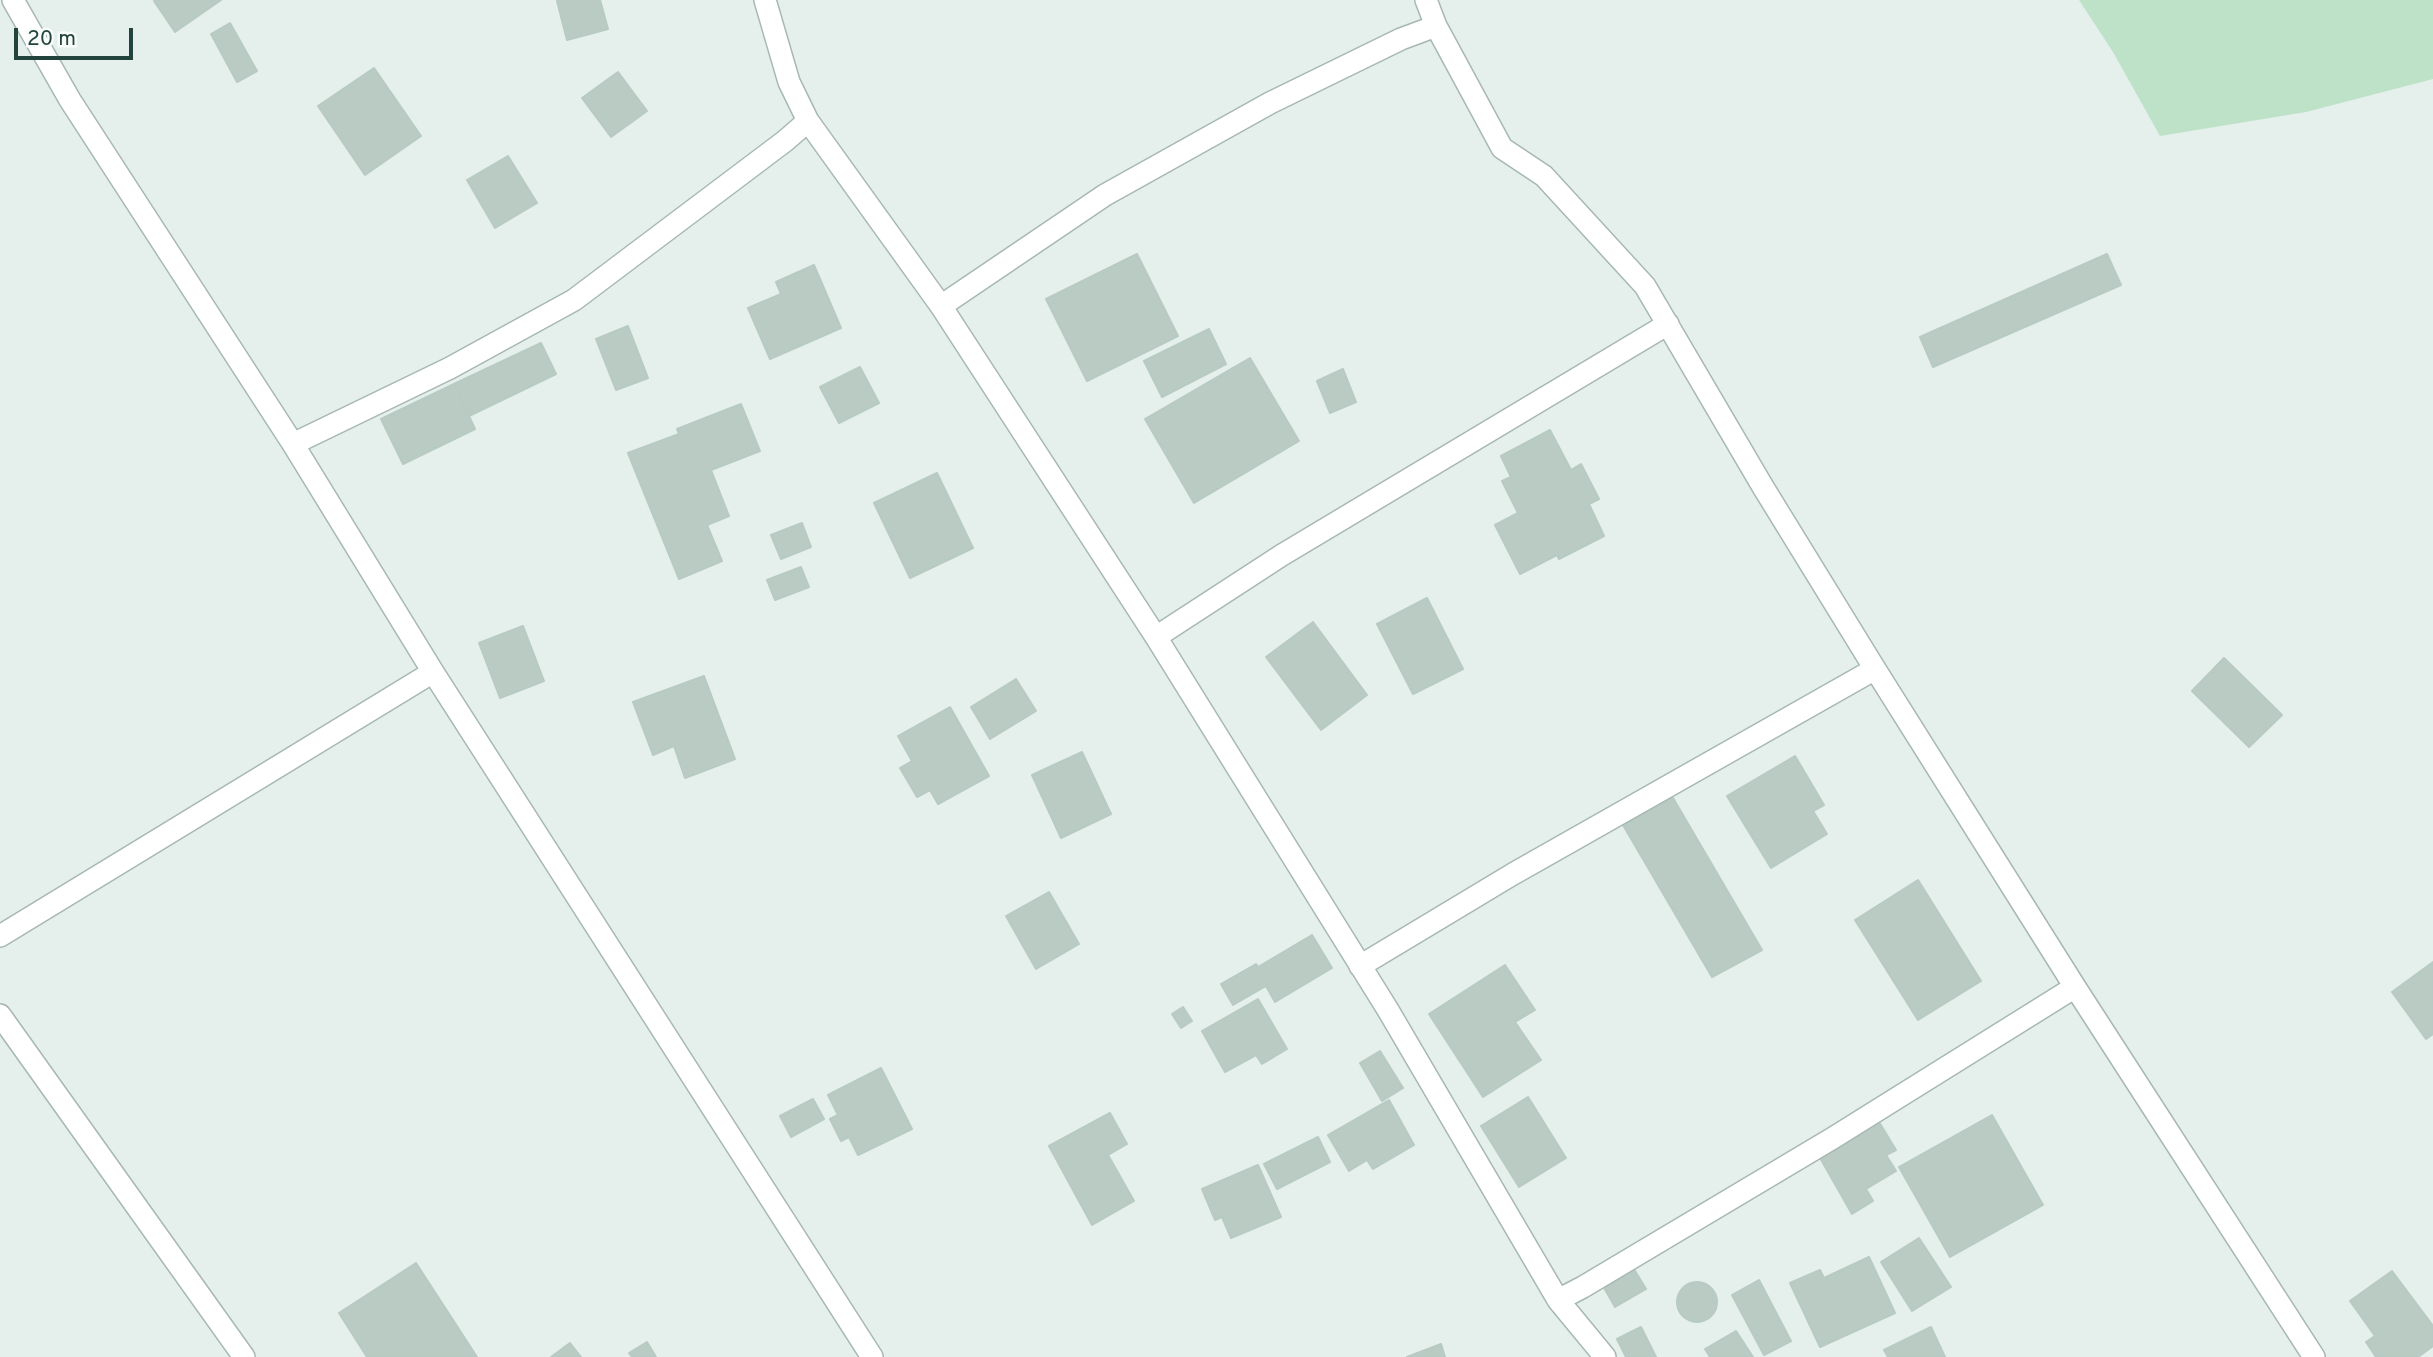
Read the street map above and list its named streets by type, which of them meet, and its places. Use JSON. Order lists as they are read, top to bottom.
{
  "scale_bar": "20 m"
}
